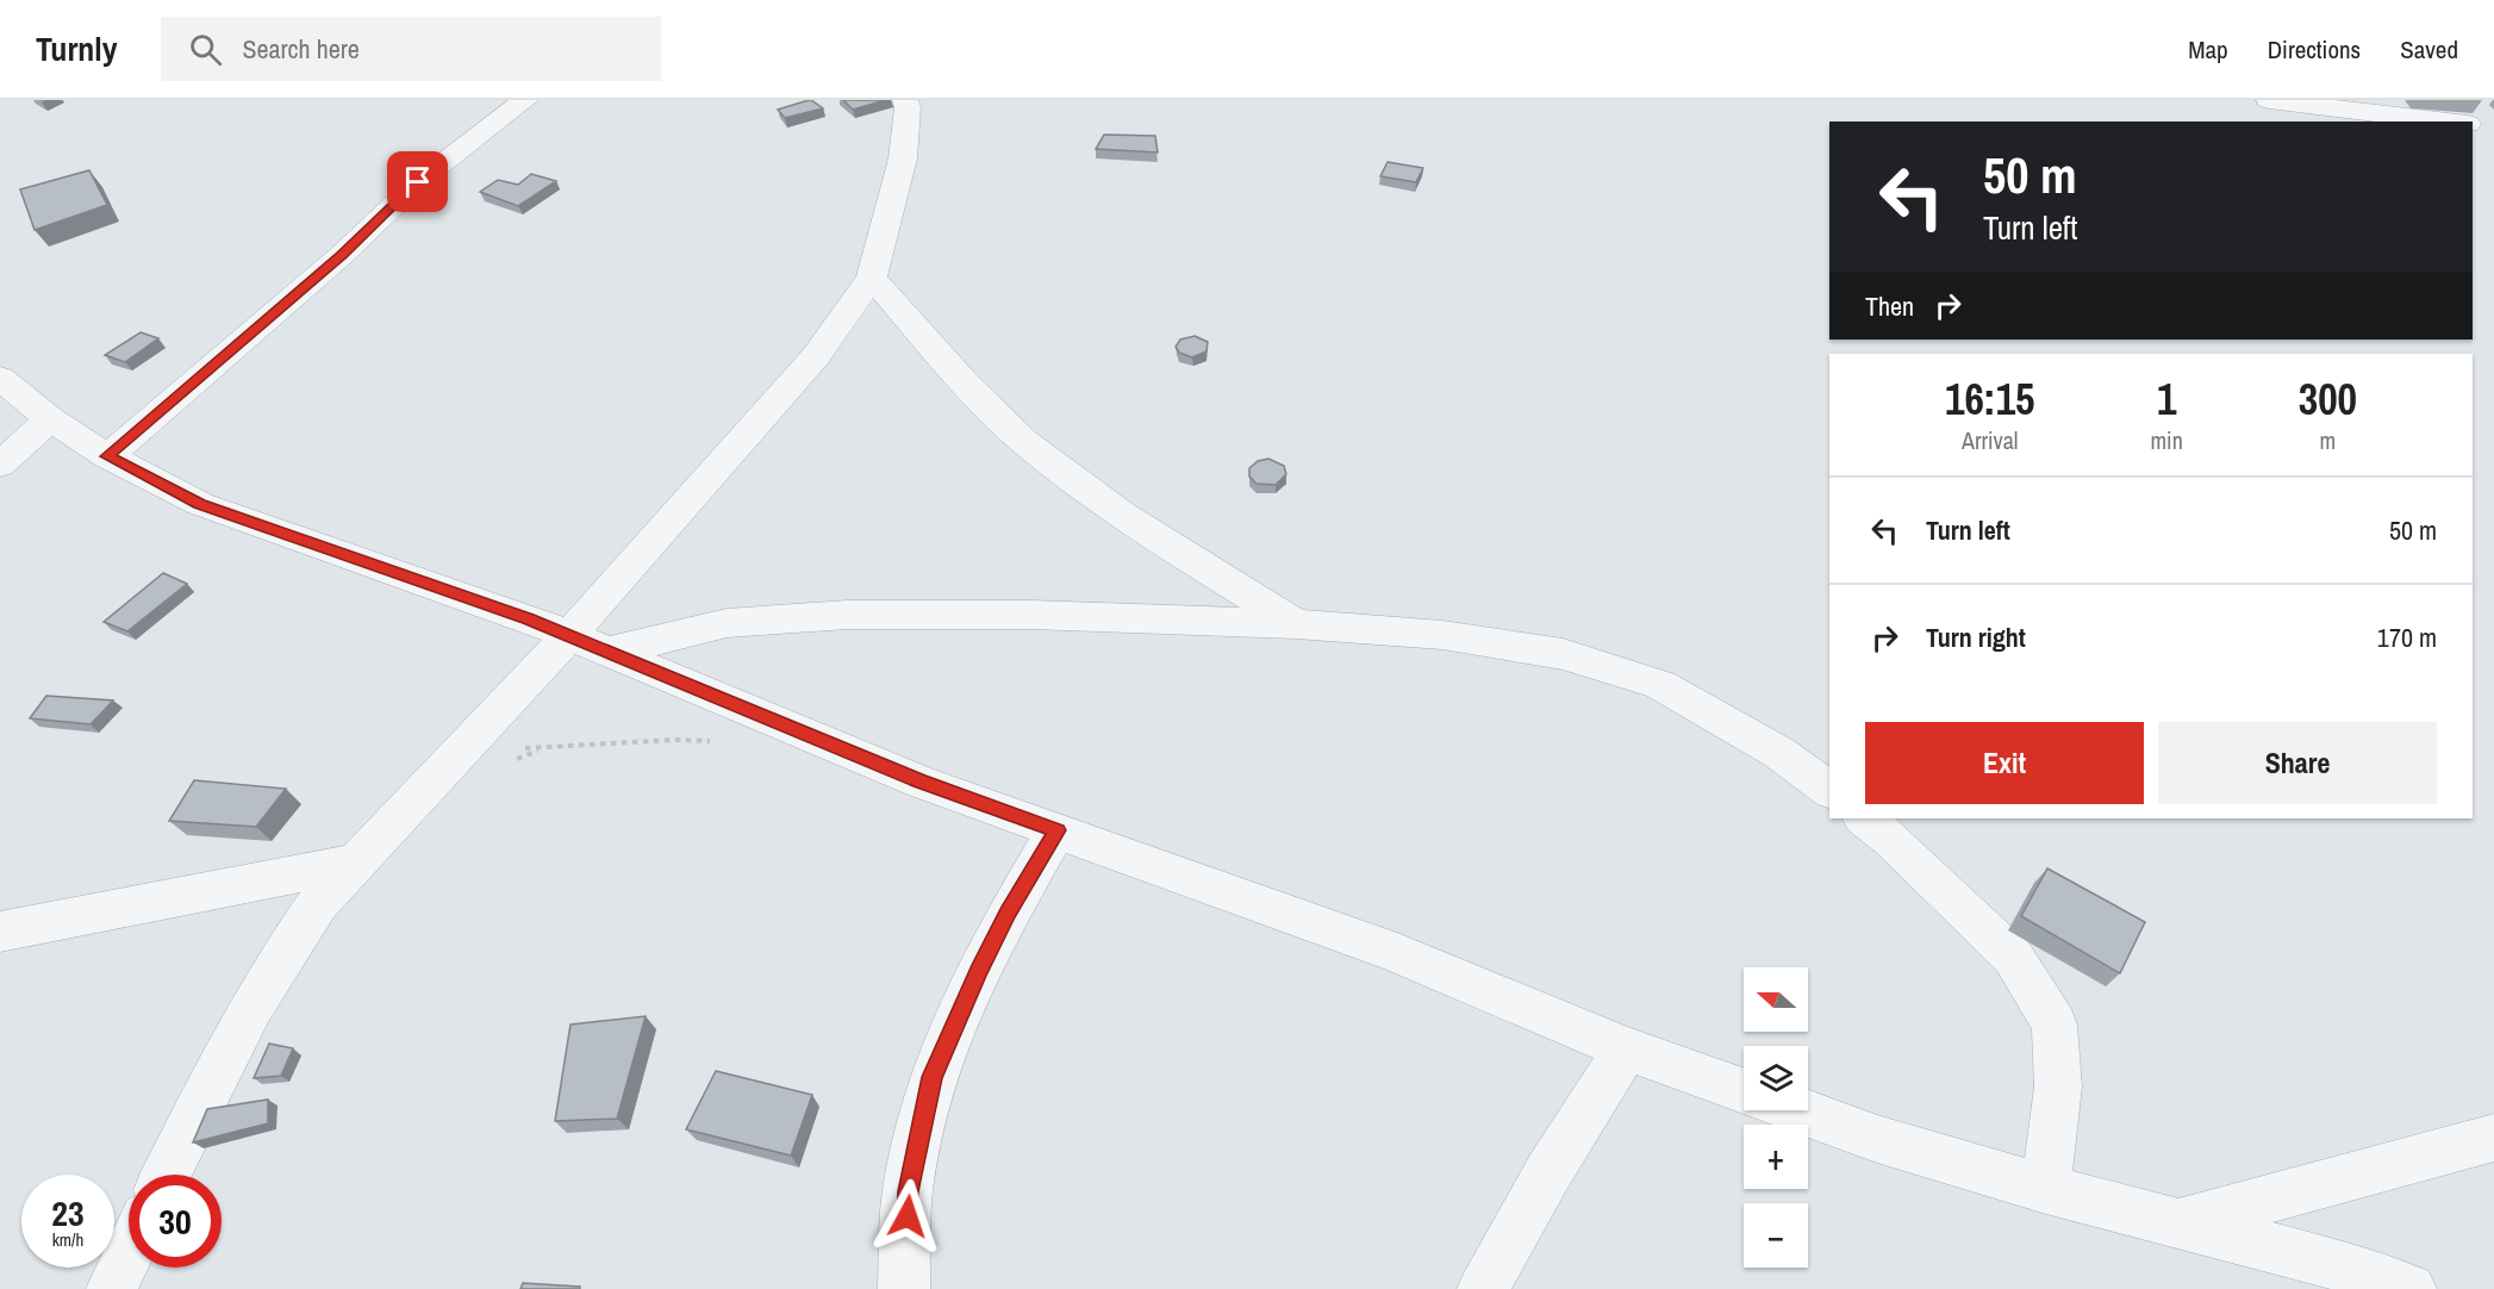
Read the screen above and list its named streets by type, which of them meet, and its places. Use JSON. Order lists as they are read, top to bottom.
{
  "north": "left",
  "page": {
    "header": "Turnly",
    "search": "Search here",
    "nav": ["Map", "Directions", "Saved"],
    "turn": ["50 m", "Turn left"],
    "then": "Then",
    "eta": [
      "16:15",
      "Arrival",
      "1",
      "min",
      "300",
      "m"
    ],
    "list": [
      {
        "name": "Turn left",
        "value": "50 m"
      },
      {
        "name": "Turn right",
        "value": "170 m"
      }
    ],
    "buttons": ["Exit", "Share"],
    "map_buttons": ["+", "−"],
    "speed": "23 km/h",
    "limit": "30"
  }
}
